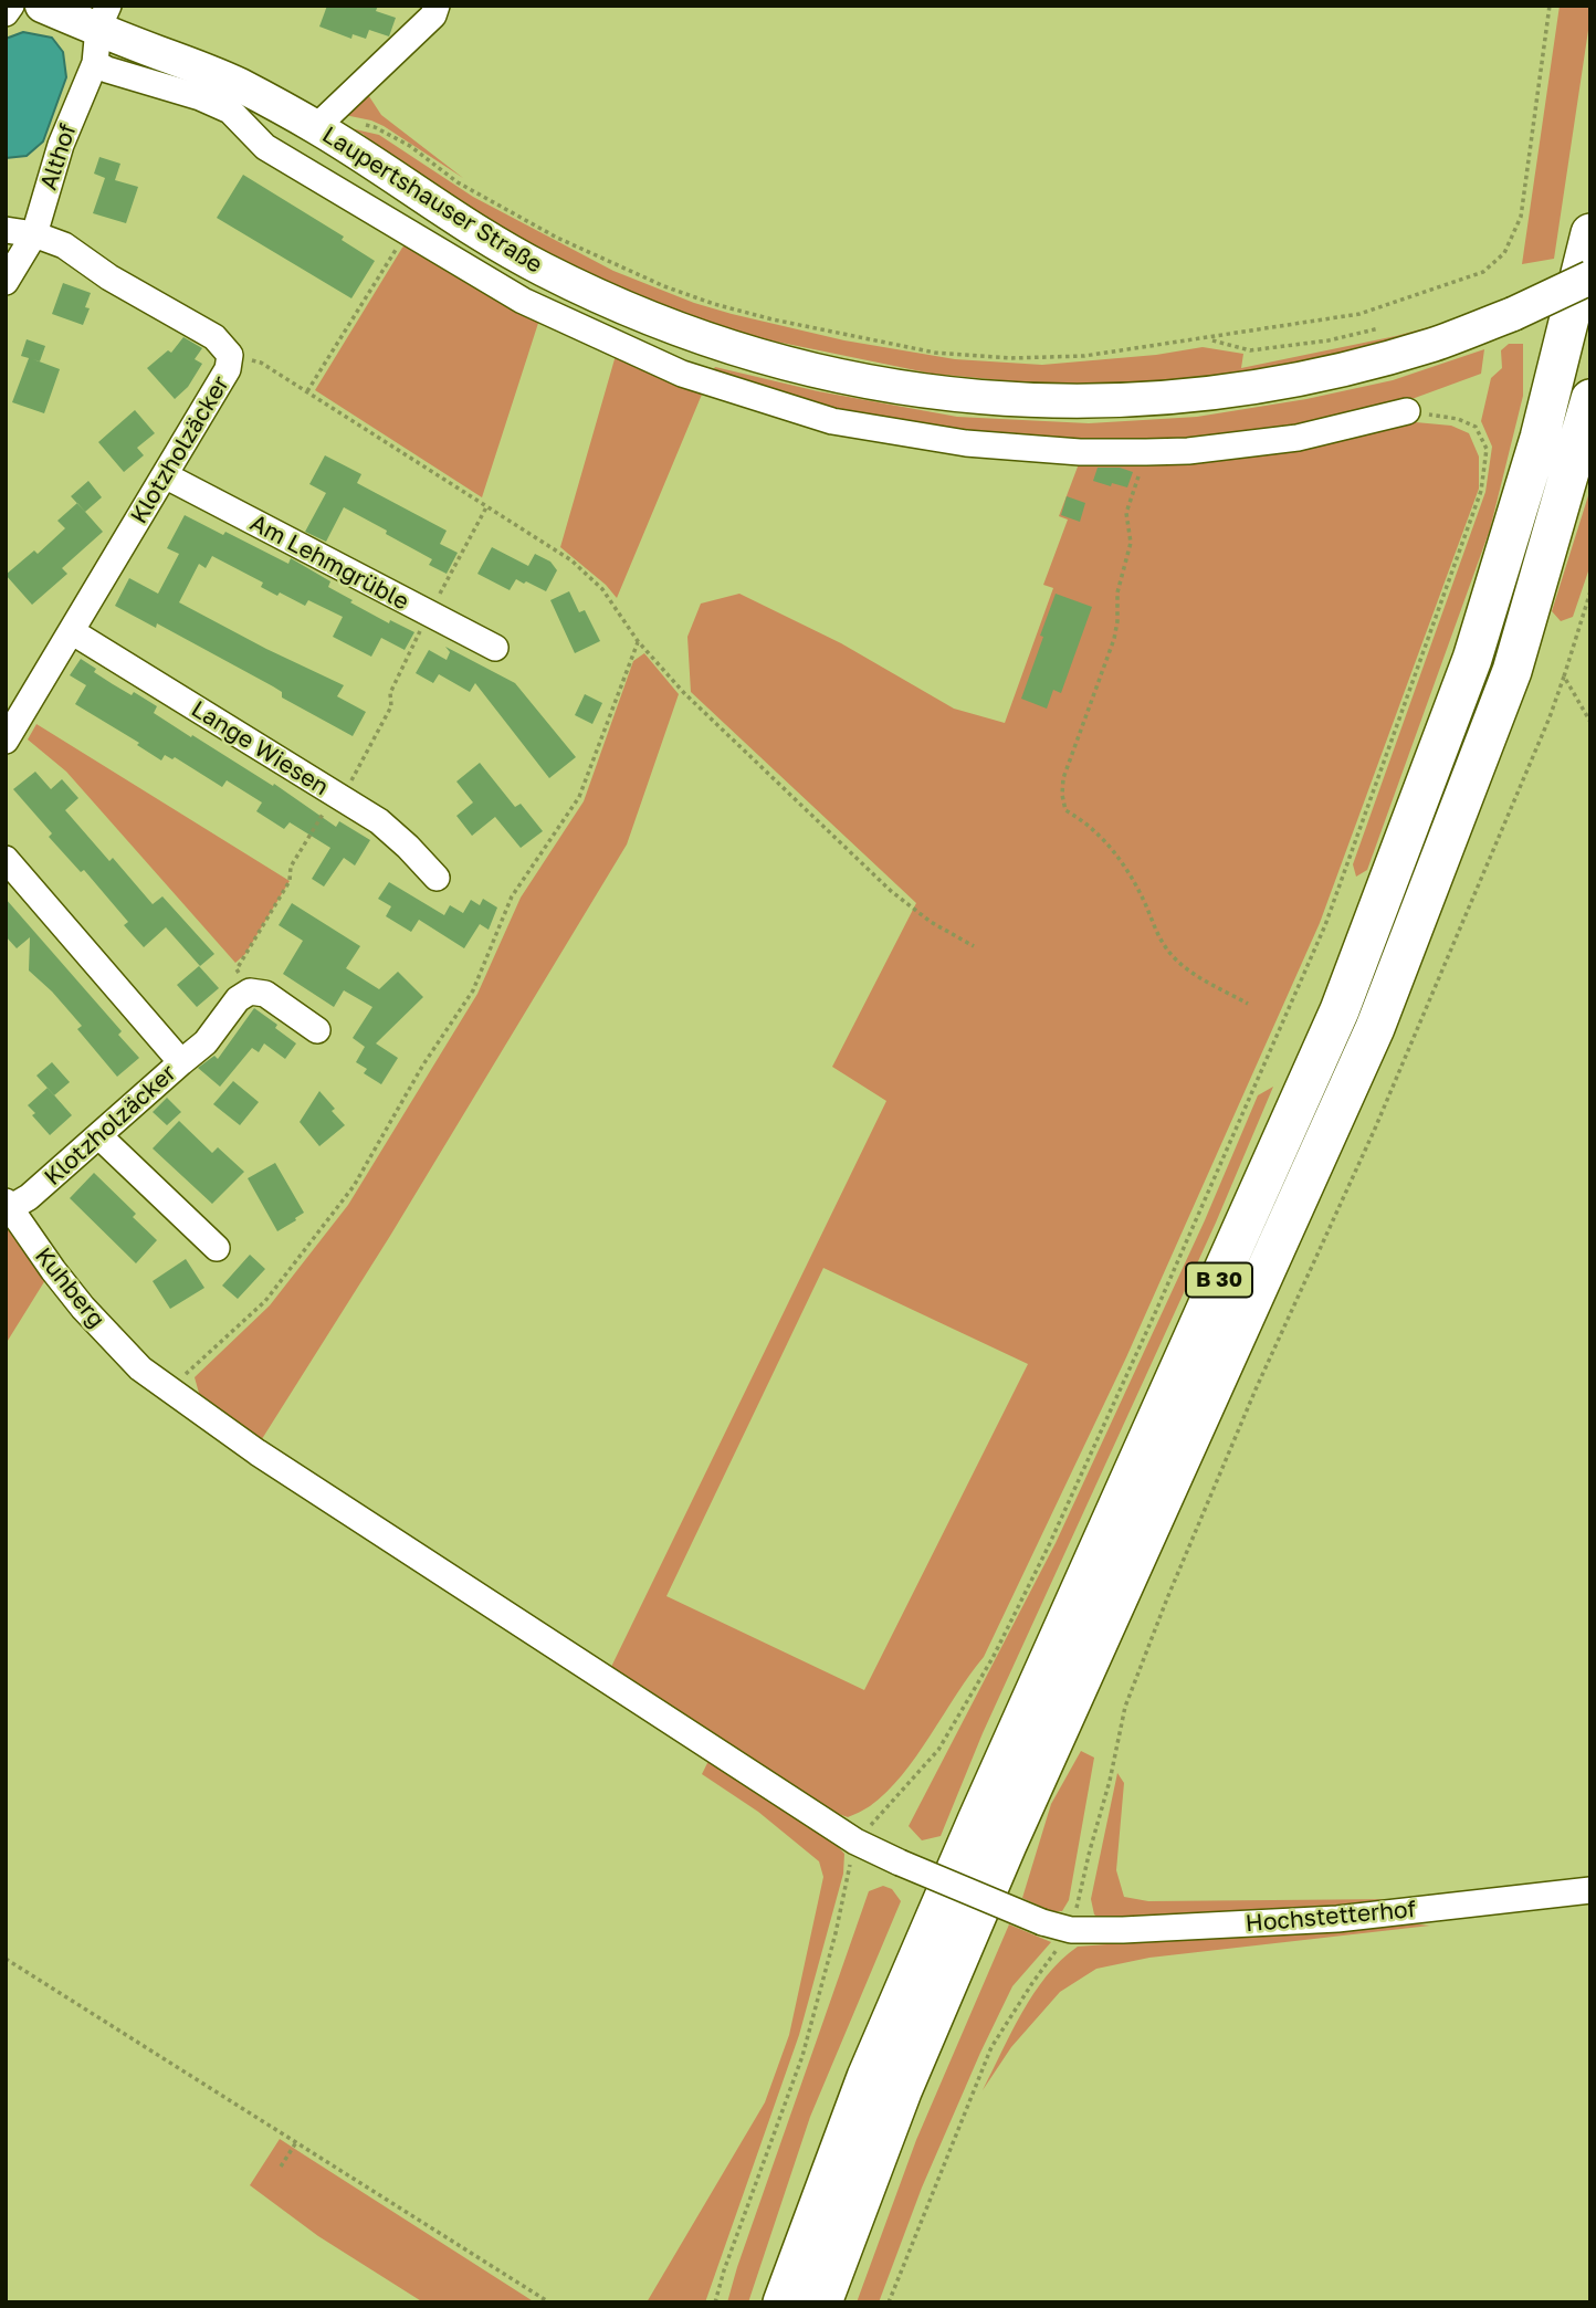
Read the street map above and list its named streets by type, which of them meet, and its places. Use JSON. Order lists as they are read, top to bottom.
{
  "streets": {
    "highway": ["B 30"],
    "main road": ["Laupertshauser Straße"],
    "street": [
      "Althof",
      "Klotzholzäcker",
      "Am Lehmgrüble",
      "Lange Wiesen",
      "Kuhberg",
      "Hochstetterhof"
    ]
  },
  "crossings": [
    ["Althof", "Laupertshauser Straße"],
    ["Althof", "Klotzholzäcker"],
    ["Klotzholzäcker", "Am Lehmgrüble"],
    ["Klotzholzäcker", "Lange Wiesen"],
    ["Klotzholzäcker", "Kuhberg"],
    ["Kuhberg", "Hochstetterhof"]
  ]
}
